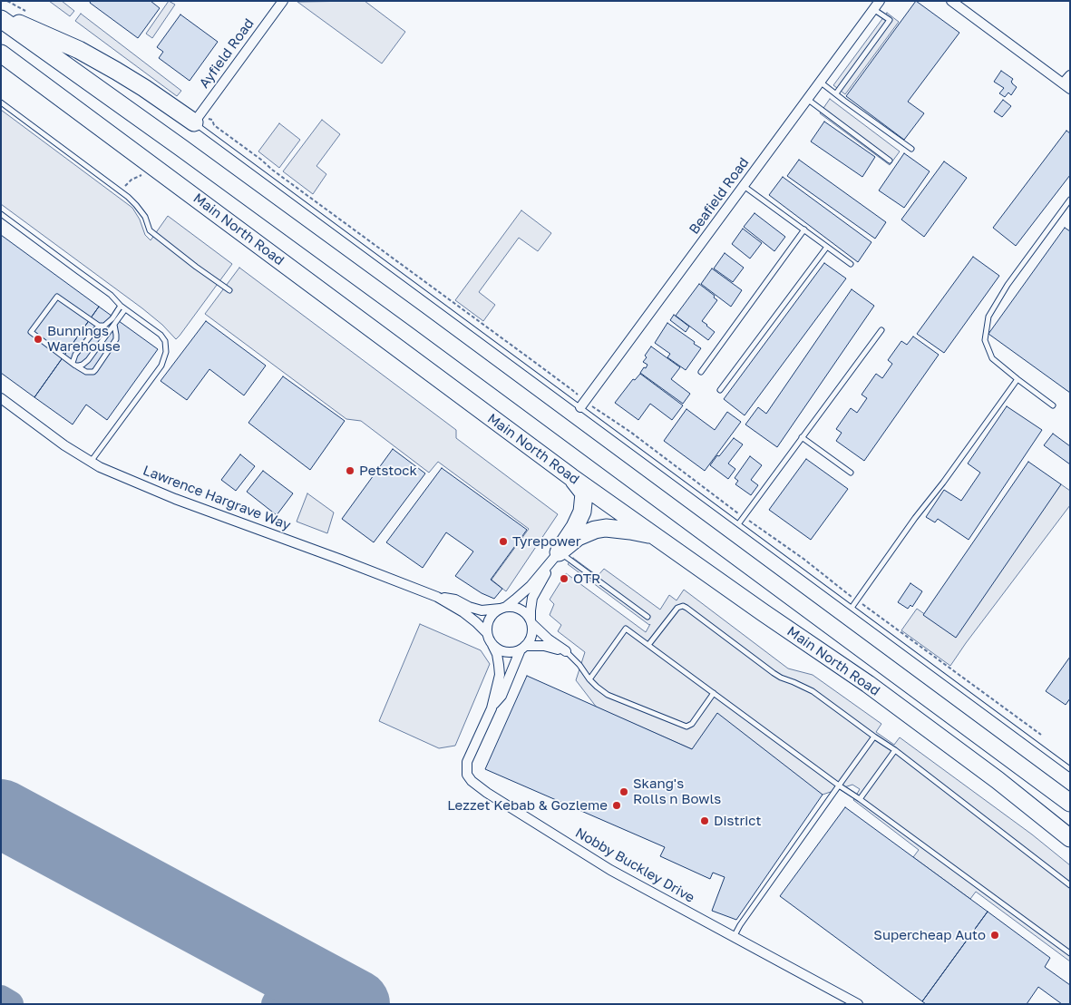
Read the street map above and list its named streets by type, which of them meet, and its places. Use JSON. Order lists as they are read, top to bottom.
{
  "streets": {
    "highway": ["Main North Road"],
    "street": [
      "Ayfield Road",
      "Beafield Road",
      "Lawrence Hargrave Way",
      "Nobby Buckley Drive"
    ]
  },
  "crossings": [
    ["Lawrence Hargrave Way", "Nobby Buckley Drive"]
  ],
  "places": [
    "Bunnings Warehouse",
    "Petstock",
    "Tyrepower",
    "OTR",
    "Skang's Rolls n Bowls",
    "Lezzet Kebab & Gozleme",
    "District",
    "Supercheap Auto"
  ]
}
